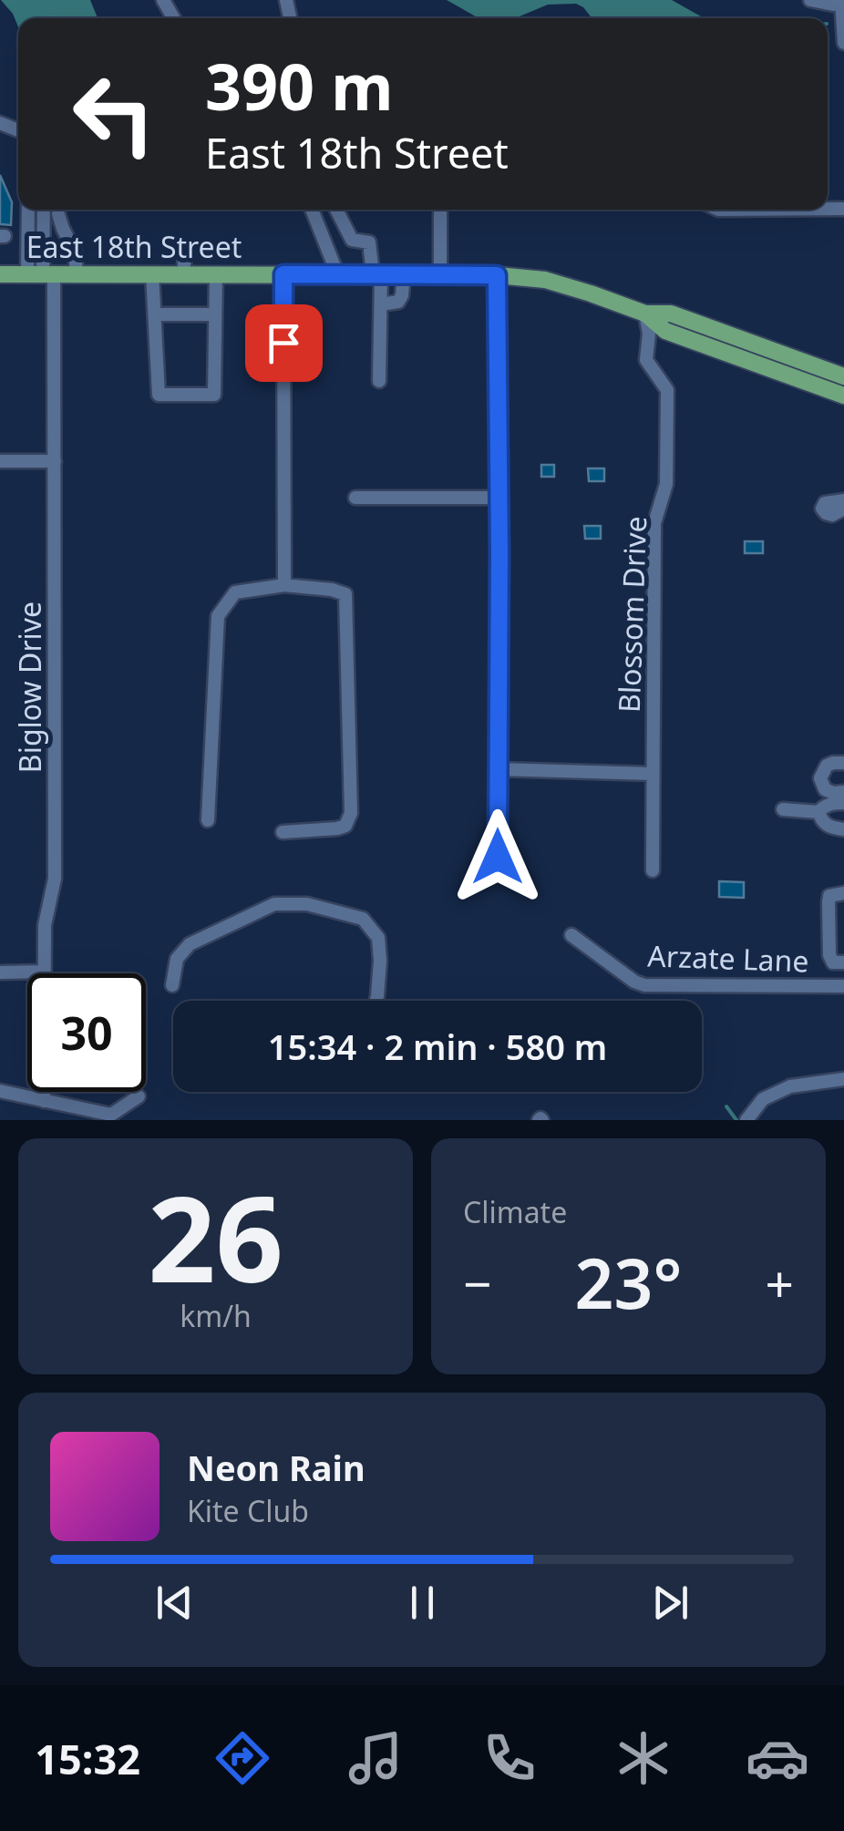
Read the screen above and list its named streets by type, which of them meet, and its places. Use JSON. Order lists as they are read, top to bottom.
{
  "streets": {
    "main road": ["East 18th Street"],
    "street": ["Blossom Drive", "Biglow Drive", "Arzate Lane"]
  },
  "crossings": [
    ["East 18th Street", "Blossom Drive"],
    ["East 18th Street", "Biglow Drive"]
  ],
  "page": {
    "turn": ["390 m", "East 18th Street"],
    "limit": "30",
    "trip": "15:34 · 2 min · 580 m",
    "tile": [
      ["26", "km/h"],
      "Climate"
    ],
    "heat": ["−", "23°", "+"],
    "song": ["Neon Rain", "Kite Club"],
    "tabs": "15:32"
  }
}
